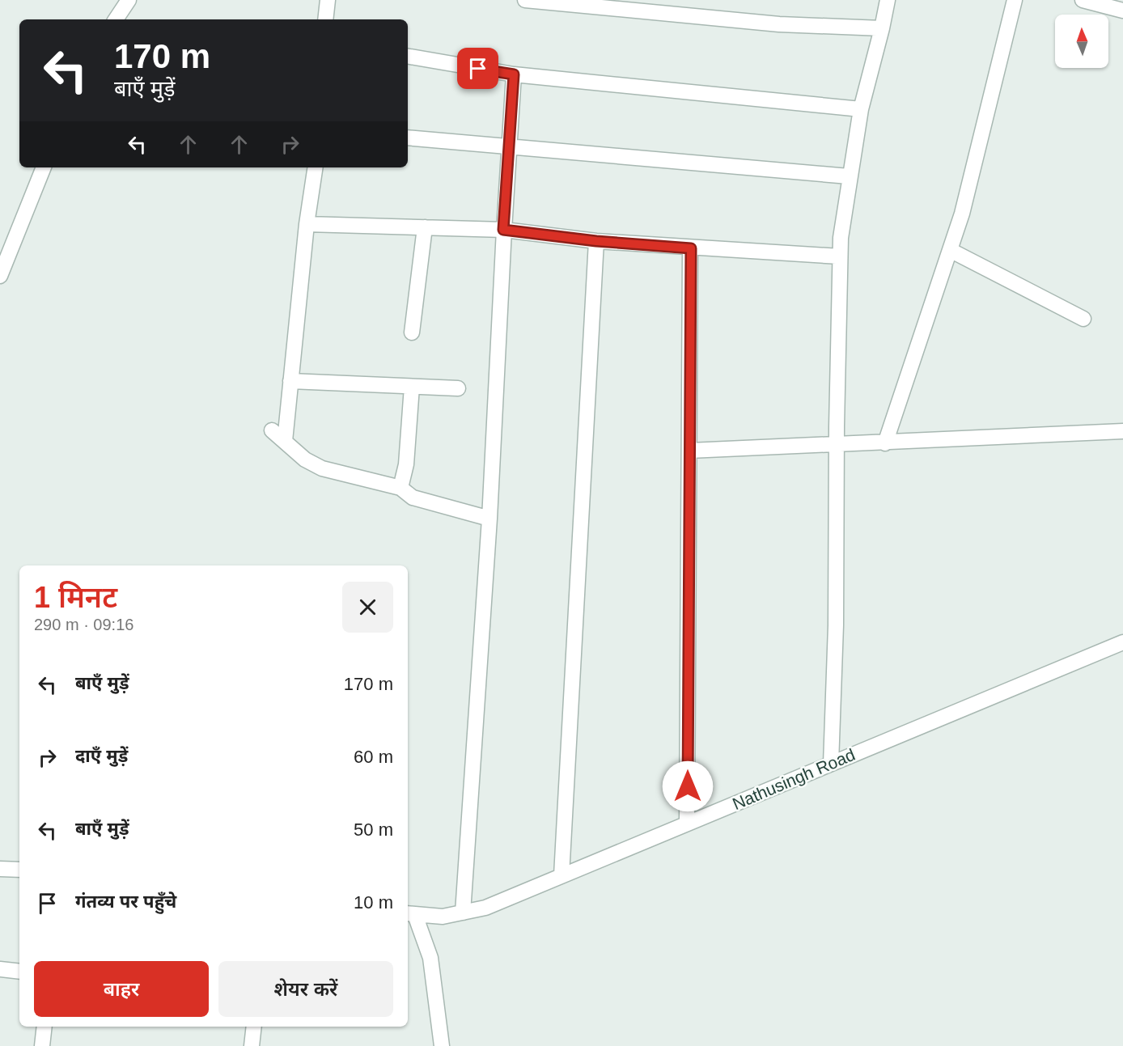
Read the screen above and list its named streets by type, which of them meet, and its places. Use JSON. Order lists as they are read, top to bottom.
{
  "streets": {
    "street": ["Nathusingh Road"]
  },
  "north": "top",
  "page": {
    "turn": ["170 m", "बाएँ मुड़ें"],
    "heading": ["1 मिनट", "290 m · 09:16"],
    "list": [
      {
        "name": "बाएँ मुड़ें",
        "value": "170 m"
      },
      {
        "name": "दाएँ मुड़ें",
        "value": "60 m"
      },
      {
        "name": "बाएँ मुड़ें",
        "value": "50 m"
      },
      {
        "name": "गंतव्य पर पहुँचे",
        "value": "10 m"
      }
    ],
    "buttons": ["बाहर", "शेयर करें"]
  }
}
